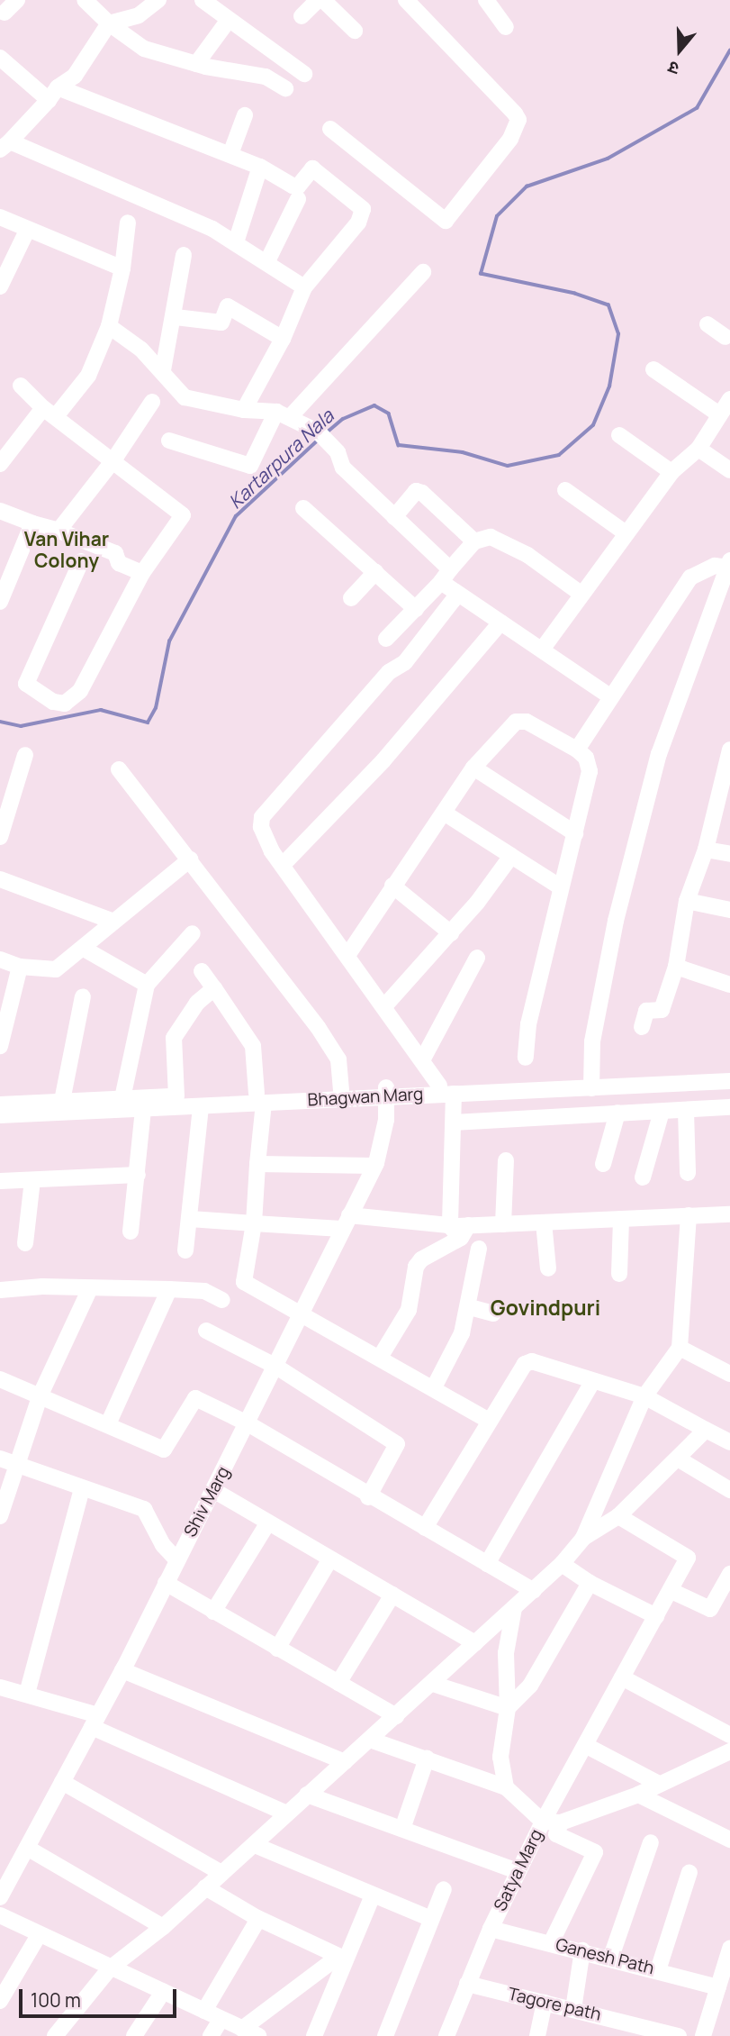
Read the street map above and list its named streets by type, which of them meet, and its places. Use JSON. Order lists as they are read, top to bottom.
{
  "streets": {
    "street": [
      "Bhagwan Marg",
      "Shiv Marg",
      "Satya Marg",
      "Ganesh Path",
      "Tagore path"
    ]
  },
  "crossings": [
    ["Bhagwan Marg", "Shiv Marg"],
    ["Satya Marg", "Ganesh Path"],
    ["Satya Marg", "Tagore path"]
  ],
  "districts": ["Van Vihar Colony", "Govindpuri"],
  "water": ["Kartarpura Nala"],
  "scale_bar": "100 m",
  "north": "bottom"
}
